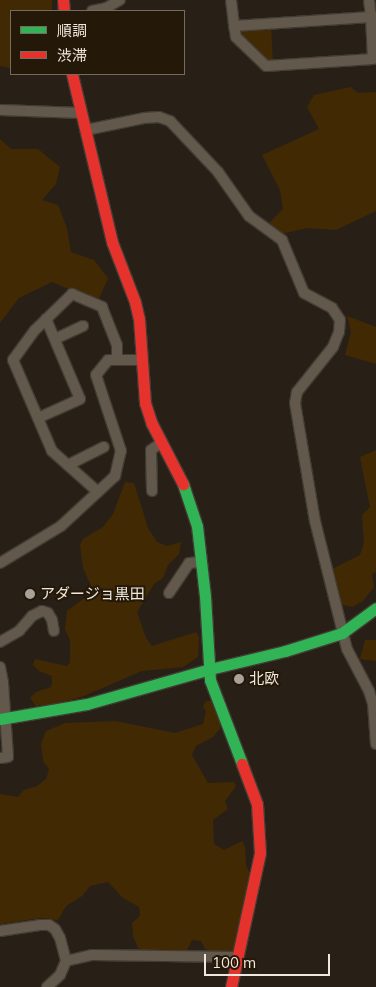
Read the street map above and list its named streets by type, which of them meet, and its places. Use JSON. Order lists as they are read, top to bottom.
{
  "places": ["アダージョ黒田", "北欧"],
  "legend": ["順調", "渋滞"],
  "scale_bar": "100 m"
}
